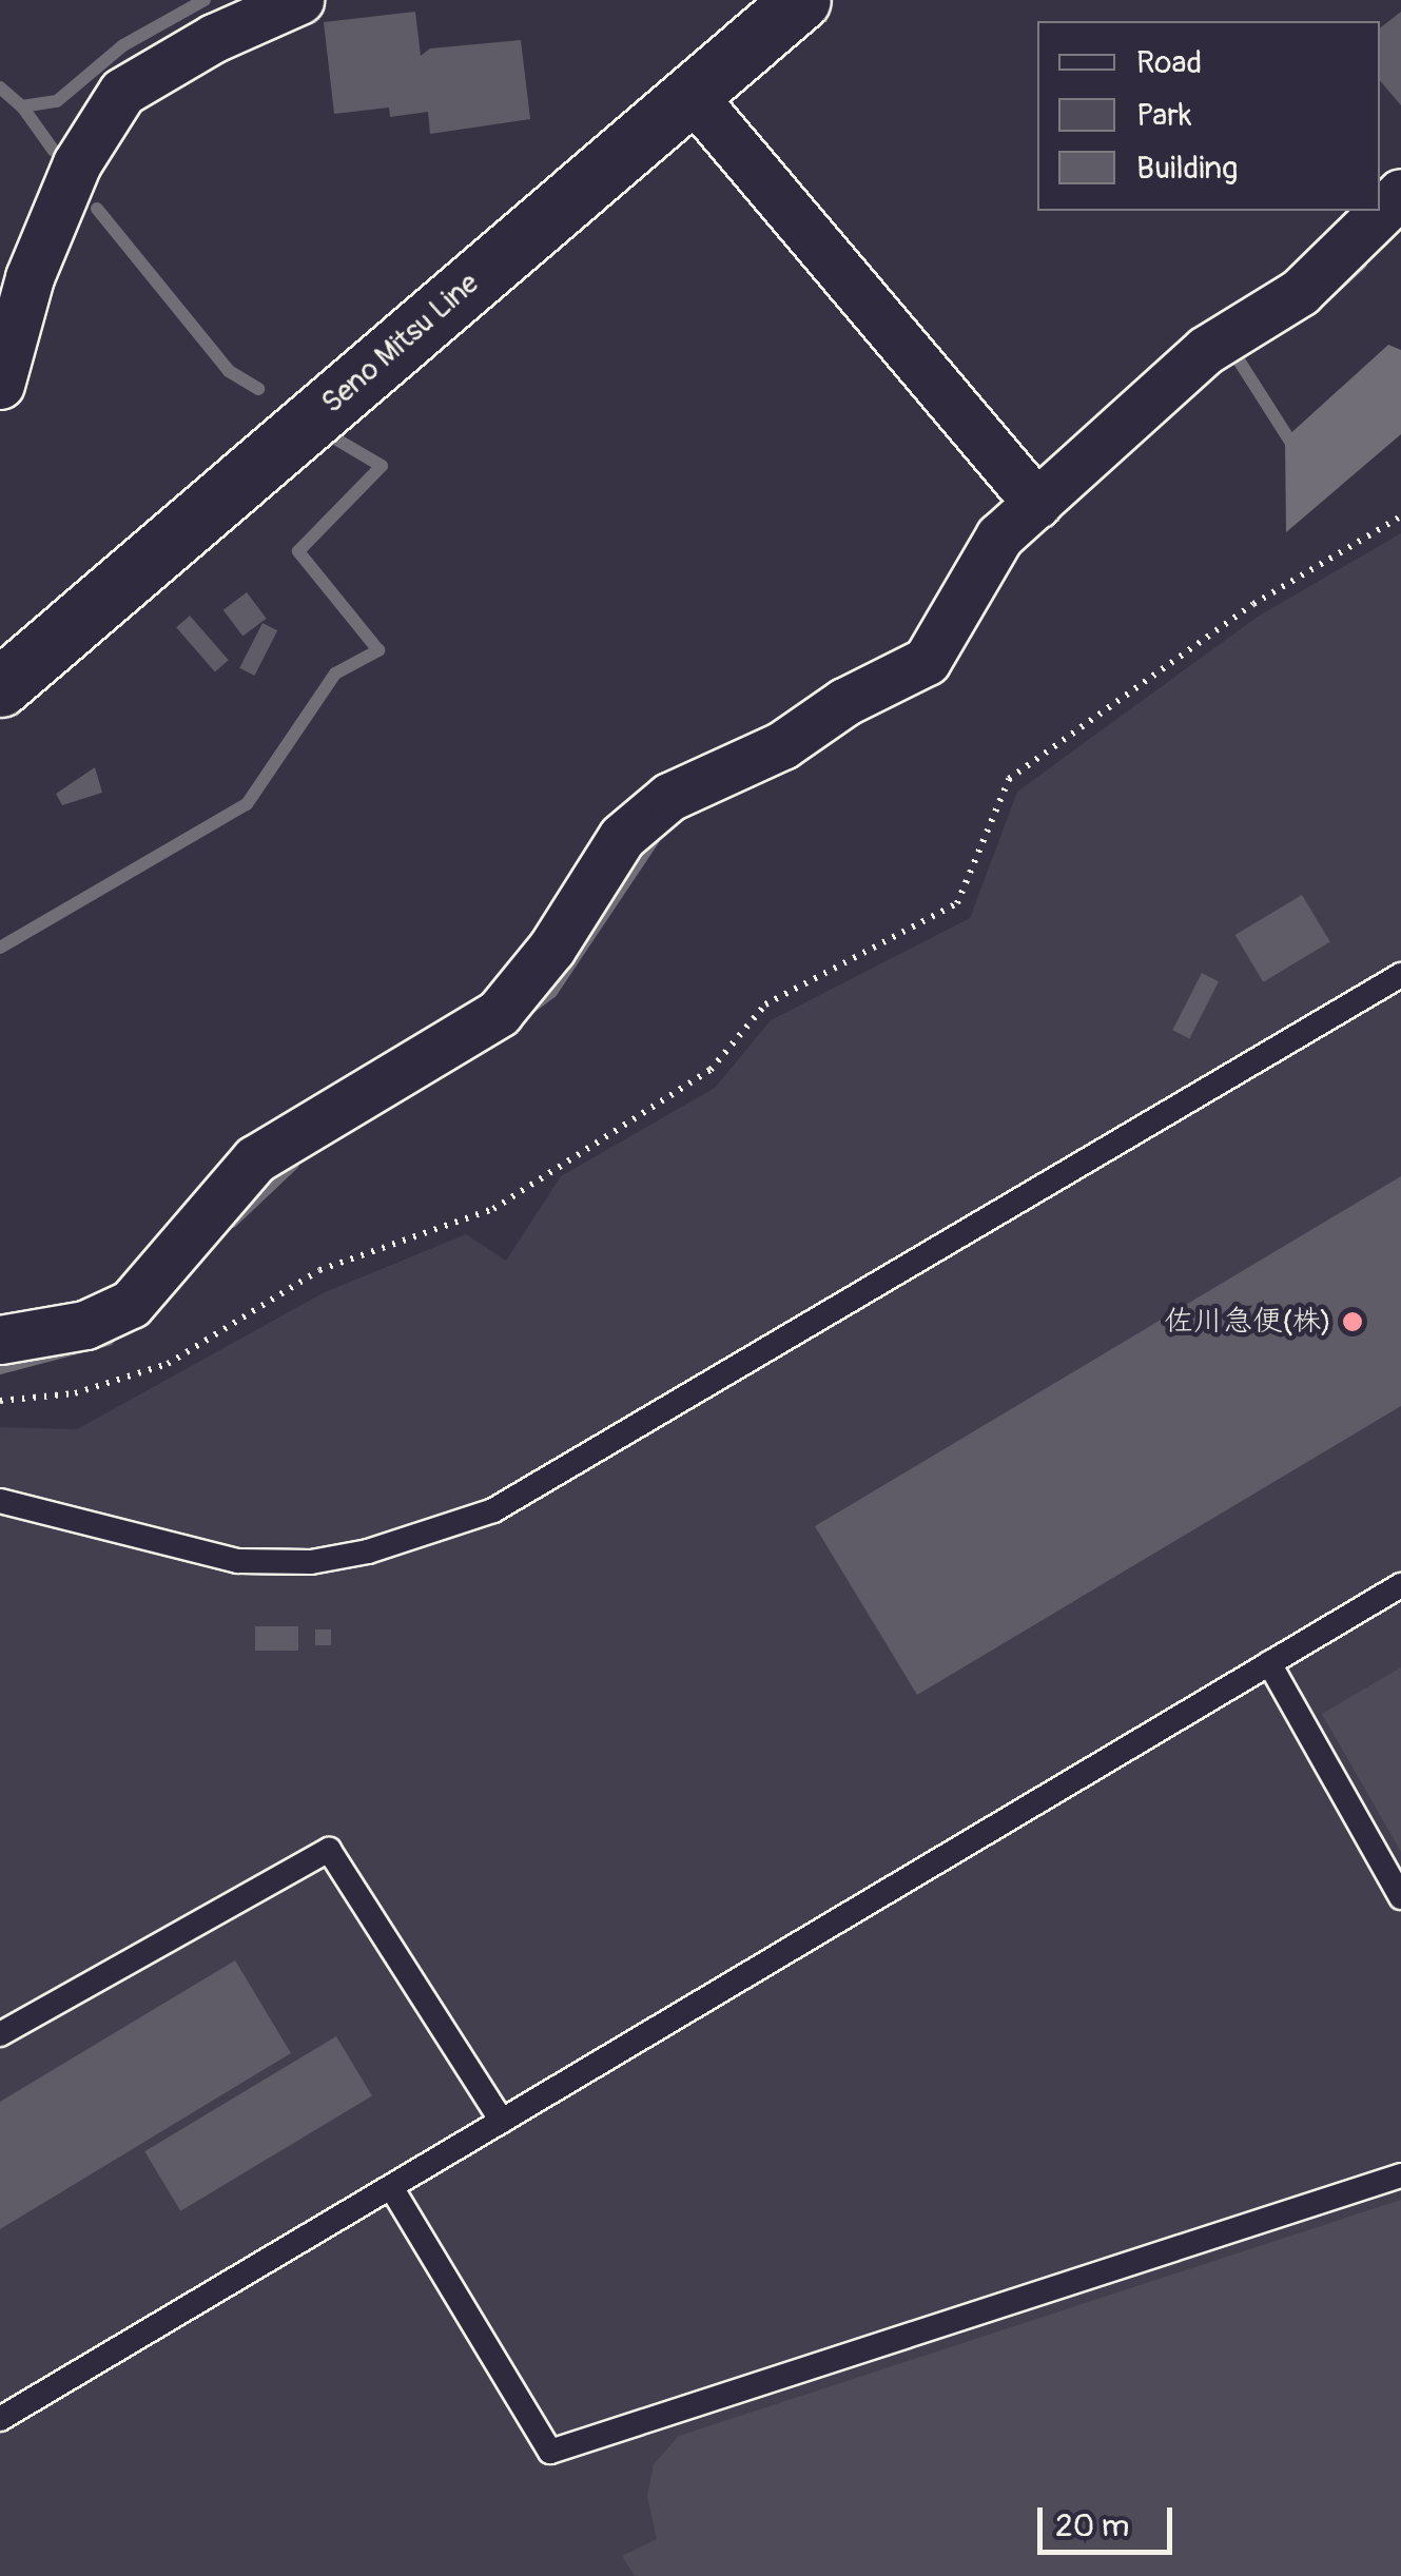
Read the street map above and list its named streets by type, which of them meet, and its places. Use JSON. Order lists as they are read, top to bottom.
{
  "streets": {
    "main road": ["Seno Mitsu Line"]
  },
  "places": ["佐川急便(株)"],
  "legend": ["Road", "Park", "Building"],
  "scale_bar": "20 m"
}
